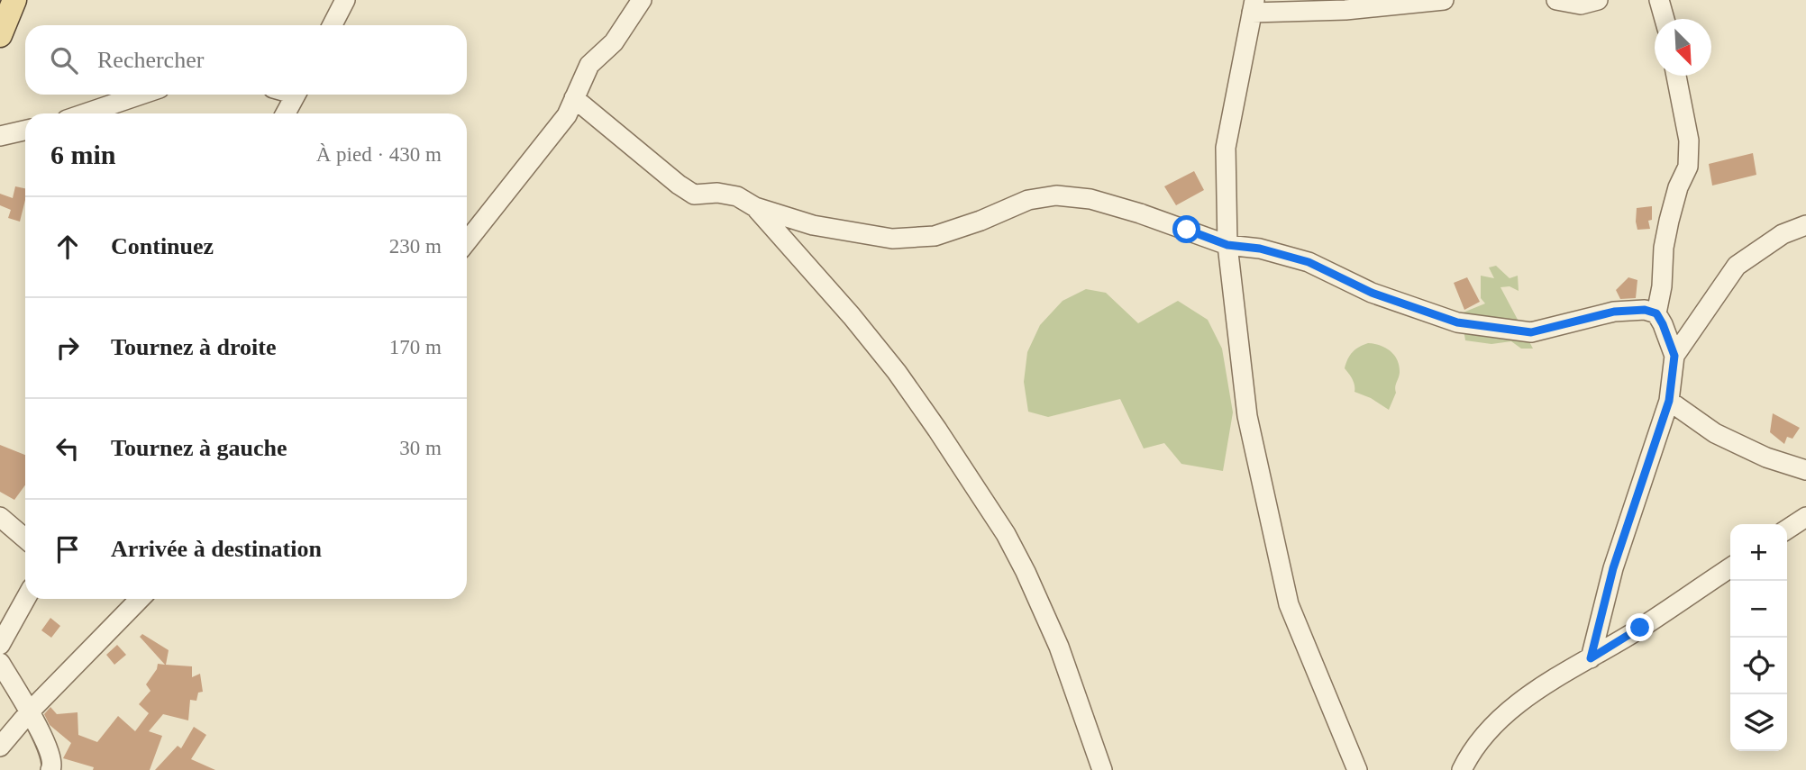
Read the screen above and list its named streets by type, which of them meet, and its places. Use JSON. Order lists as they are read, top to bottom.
{
  "north": "bottom right",
  "page": {
    "search": "Rechercher",
    "heading": ["6 min", "À pied · 430 m"],
    "list": [
      ["Continuez", "230 m"],
      ["Tournez à droite", "170 m"],
      ["Tournez à gauche", "30 m"],
      "Arrivée à destination"
    ],
    "map_buttons": ["+", "−"]
  }
}
